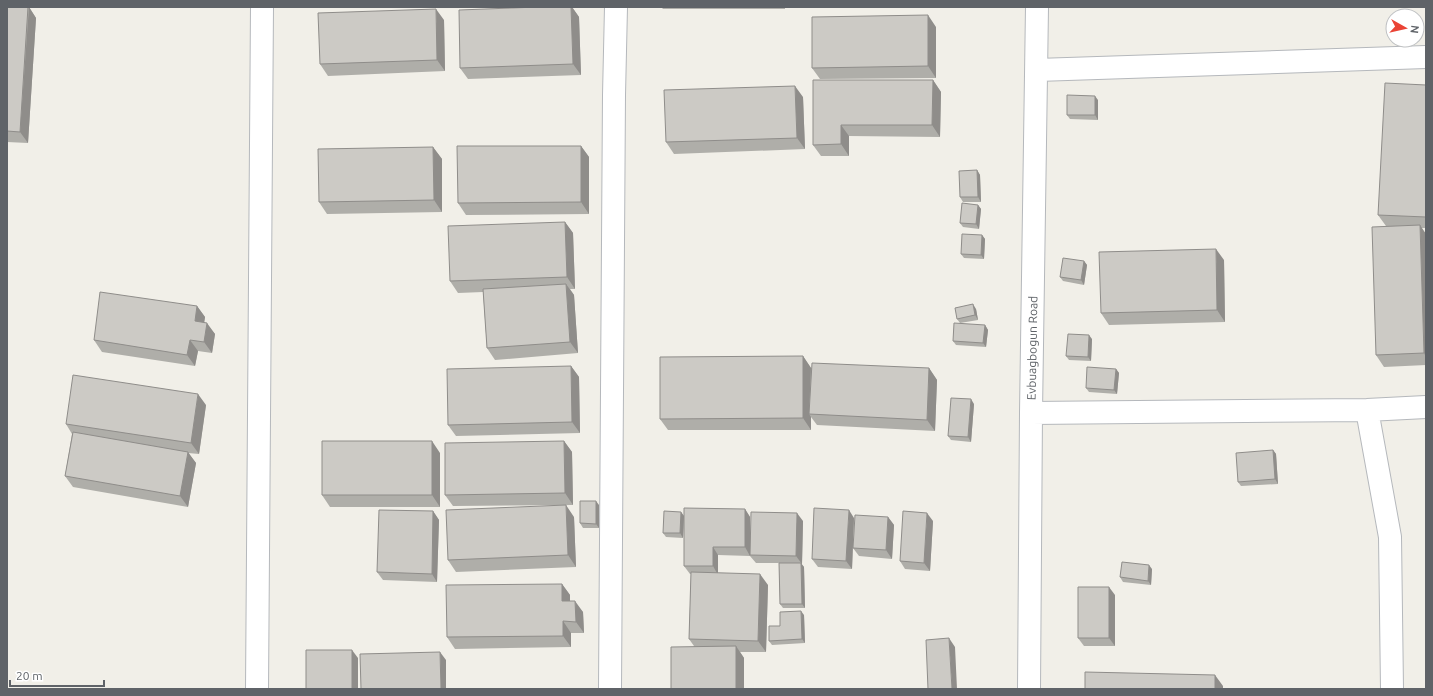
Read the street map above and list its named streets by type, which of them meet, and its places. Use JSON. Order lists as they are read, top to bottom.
{
  "streets": {
    "street": ["Evbuagbogun Road"]
  },
  "scale_bar": "20 m",
  "north": "right"
}
